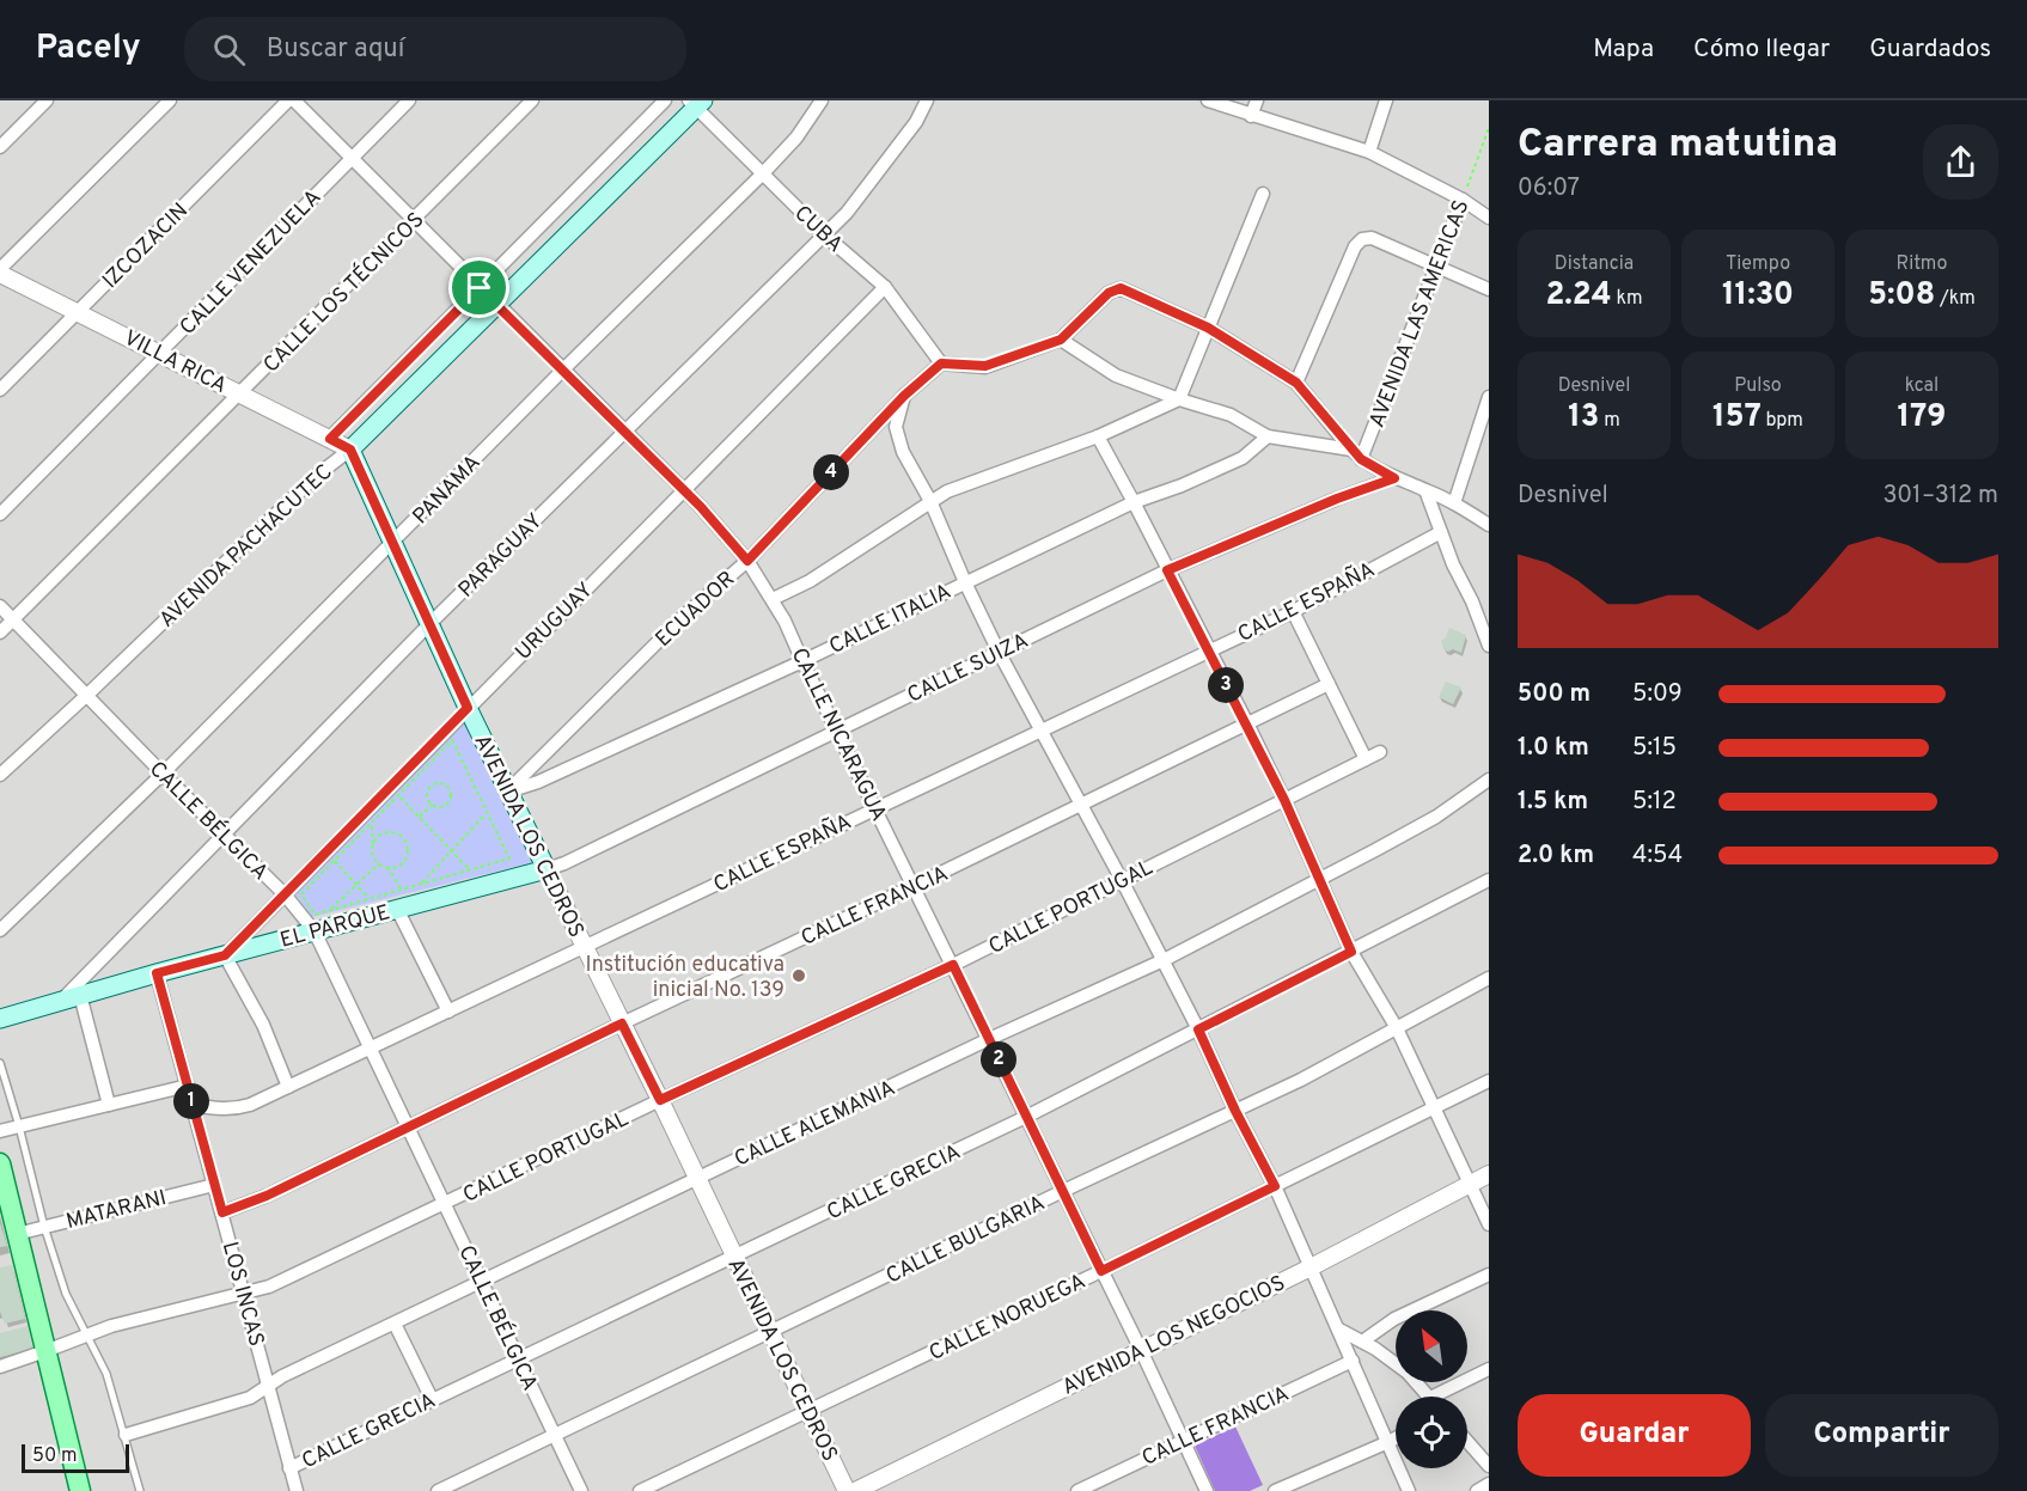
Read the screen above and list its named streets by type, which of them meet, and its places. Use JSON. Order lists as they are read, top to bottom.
{
  "streets": {
    "main road": ["AVENIDA PACHACUTEC", "AVENIDA LOS CEDROS", "EL PARQUE"],
    "street": [
      "CUBA",
      "IZCOZACIN",
      "CALLE VENEZUELA",
      "CALLE LOS TÉCNICOS",
      "AVENIDA LAS AMERICAS",
      "VILLA RICA",
      "PANAMA",
      "PARAGUAY",
      "CALLE ESPAÑA",
      "ECUADOR",
      "CALLE ITALIA",
      "URUGUAY",
      "CALLE SUIZA",
      "CALLE NICARAGUA",
      "CALLE BÉLGICA",
      "CALLE FRANCIA",
      "CALLE PORTUGAL",
      "CALLE ALEMANIA",
      "CALLE GRECIA",
      "MATARANI",
      "CALLE BULGARIA",
      "LOS INCAS",
      "CALLE NORUEGA",
      "AVENIDA LOS NEGOCIOS"
    ]
  },
  "crossings": [
    ["CUBA", "PANAMA"],
    ["CUBA", "AVENIDA PACHACUTEC"],
    ["CUBA", "PARAGUAY"],
    ["CUBA", "ECUADOR"],
    ["CUBA", "URUGUAY"],
    ["IZCOZACIN", "VILLA RICA"],
    ["CALLE VENEZUELA", "VILLA RICA"],
    ["CALLE VENEZUELA", "CALLE NICARAGUA"],
    ["CALLE LOS TÉCNICOS", "VILLA RICA"],
    ["CALLE LOS TÉCNICOS", "CALLE NICARAGUA"],
    ["CALLE LOS TÉCNICOS", "CALLE BÉLGICA"],
    ["VILLA RICA", "AVENIDA PACHACUTEC"],
    ["VILLA RICA", "AVENIDA LOS CEDROS"],
    ["PANAMA", "CALLE NICARAGUA"],
    ["PANAMA", "CALLE BÉLGICA"],
    ["PANAMA", "AVENIDA LOS CEDROS"],
    ["AVENIDA PACHACUTEC", "CALLE NICARAGUA"],
    ["AVENIDA PACHACUTEC", "CALLE BÉLGICA"],
    ["AVENIDA PACHACUTEC", "AVENIDA LOS CEDROS"],
    ["PARAGUAY", "CALLE NICARAGUA"],
    ["PARAGUAY", "CALLE BÉLGICA"],
    ["PARAGUAY", "AVENIDA LOS CEDROS"],
    ["PARAGUAY", "EL PARQUE"],
    ["CALLE ESPAÑA", "CALLE NICARAGUA"],
    ["CALLE ESPAÑA", "CALLE BÉLGICA"],
    ["CALLE ESPAÑA", "AVENIDA LOS CEDROS"],
    ["CALLE ESPAÑA", "LOS INCAS"],
    ["ECUADOR", "CALLE ITALIA"],
    ["ECUADOR", "CALLE NICARAGUA"],
    ["ECUADOR", "AVENIDA LOS CEDROS"],
    ["CALLE ITALIA", "CALLE NICARAGUA"],
    ["CALLE ITALIA", "AVENIDA LOS CEDROS"],
    ["URUGUAY", "CALLE NICARAGUA"],
    ["URUGUAY", "CALLE BÉLGICA"],
    ["URUGUAY", "AVENIDA LOS CEDROS"],
    ["URUGUAY", "EL PARQUE"],
    ["CALLE SUIZA", "CALLE NICARAGUA"],
    ["CALLE SUIZA", "AVENIDA LOS CEDROS"],
    ["CALLE SUIZA", "EL PARQUE"],
    ["CALLE NICARAGUA", "CALLE FRANCIA"],
    ["CALLE NICARAGUA", "CALLE PORTUGAL"],
    ["CALLE NICARAGUA", "CALLE ALEMANIA"],
    ["CALLE NICARAGUA", "CALLE GRECIA"],
    ["CALLE NICARAGUA", "CALLE BULGARIA"],
    ["CALLE NICARAGUA", "CALLE NORUEGA"],
    ["CALLE NICARAGUA", "AVENIDA LOS NEGOCIOS"],
    ["CALLE BÉLGICA", "CALLE FRANCIA"],
    ["CALLE BÉLGICA", "CALLE PORTUGAL"],
    ["CALLE BÉLGICA", "EL PARQUE"],
    ["CALLE BÉLGICA", "CALLE ALEMANIA"],
    ["CALLE BÉLGICA", "CALLE GRECIA"],
    ["CALLE BÉLGICA", "CALLE BULGARIA"],
    ["AVENIDA LOS CEDROS", "CALLE FRANCIA"],
    ["AVENIDA LOS CEDROS", "CALLE PORTUGAL"],
    ["AVENIDA LOS CEDROS", "EL PARQUE"],
    ["AVENIDA LOS CEDROS", "CALLE ALEMANIA"],
    ["AVENIDA LOS CEDROS", "CALLE GRECIA"],
    ["AVENIDA LOS CEDROS", "CALLE BULGARIA"],
    ["AVENIDA LOS CEDROS", "CALLE NORUEGA"],
    ["CALLE FRANCIA", "LOS INCAS"],
    ["CALLE PORTUGAL", "LOS INCAS"],
    ["EL PARQUE", "LOS INCAS"],
    ["CALLE ALEMANIA", "LOS INCAS"],
    ["CALLE GRECIA", "LOS INCAS"],
    ["MATARANI", "LOS INCAS"]
  ],
  "places": ["Institución educativa inicial No. 139"],
  "scale_bar": "50 m",
  "north": "top left",
  "page": {
    "header": "Pacely",
    "search": "Buscar aquí",
    "nav": ["Mapa", "Cómo llegar", "Guardados"],
    "heading": ["Carrera matutina", "06:07"],
    "stats": [
      ["Distancia", "2.24 km"],
      ["Tiempo", "11:30"],
      ["Ritmo", "5:08 /km"],
      ["Desnivel", "13 m"],
      ["Pulso", "157 bpm"],
      ["kcal", "179"]
    ],
    "pins": [
      "4",
      "3",
      "2",
      "1"
    ],
    "chart": ["Desnivel", "301–312 m"],
    "list": [
      {
        "name": "500 m",
        "note": "5:09"
      },
      {
        "name": "1.0 km",
        "note": "5:15"
      },
      {
        "name": "1.5 km",
        "note": "5:12"
      },
      {
        "name": "2.0 km",
        "note": "4:54"
      }
    ],
    "buttons": ["Guardar", "Compartir"],
    "scale": "50 m"
  }
}
